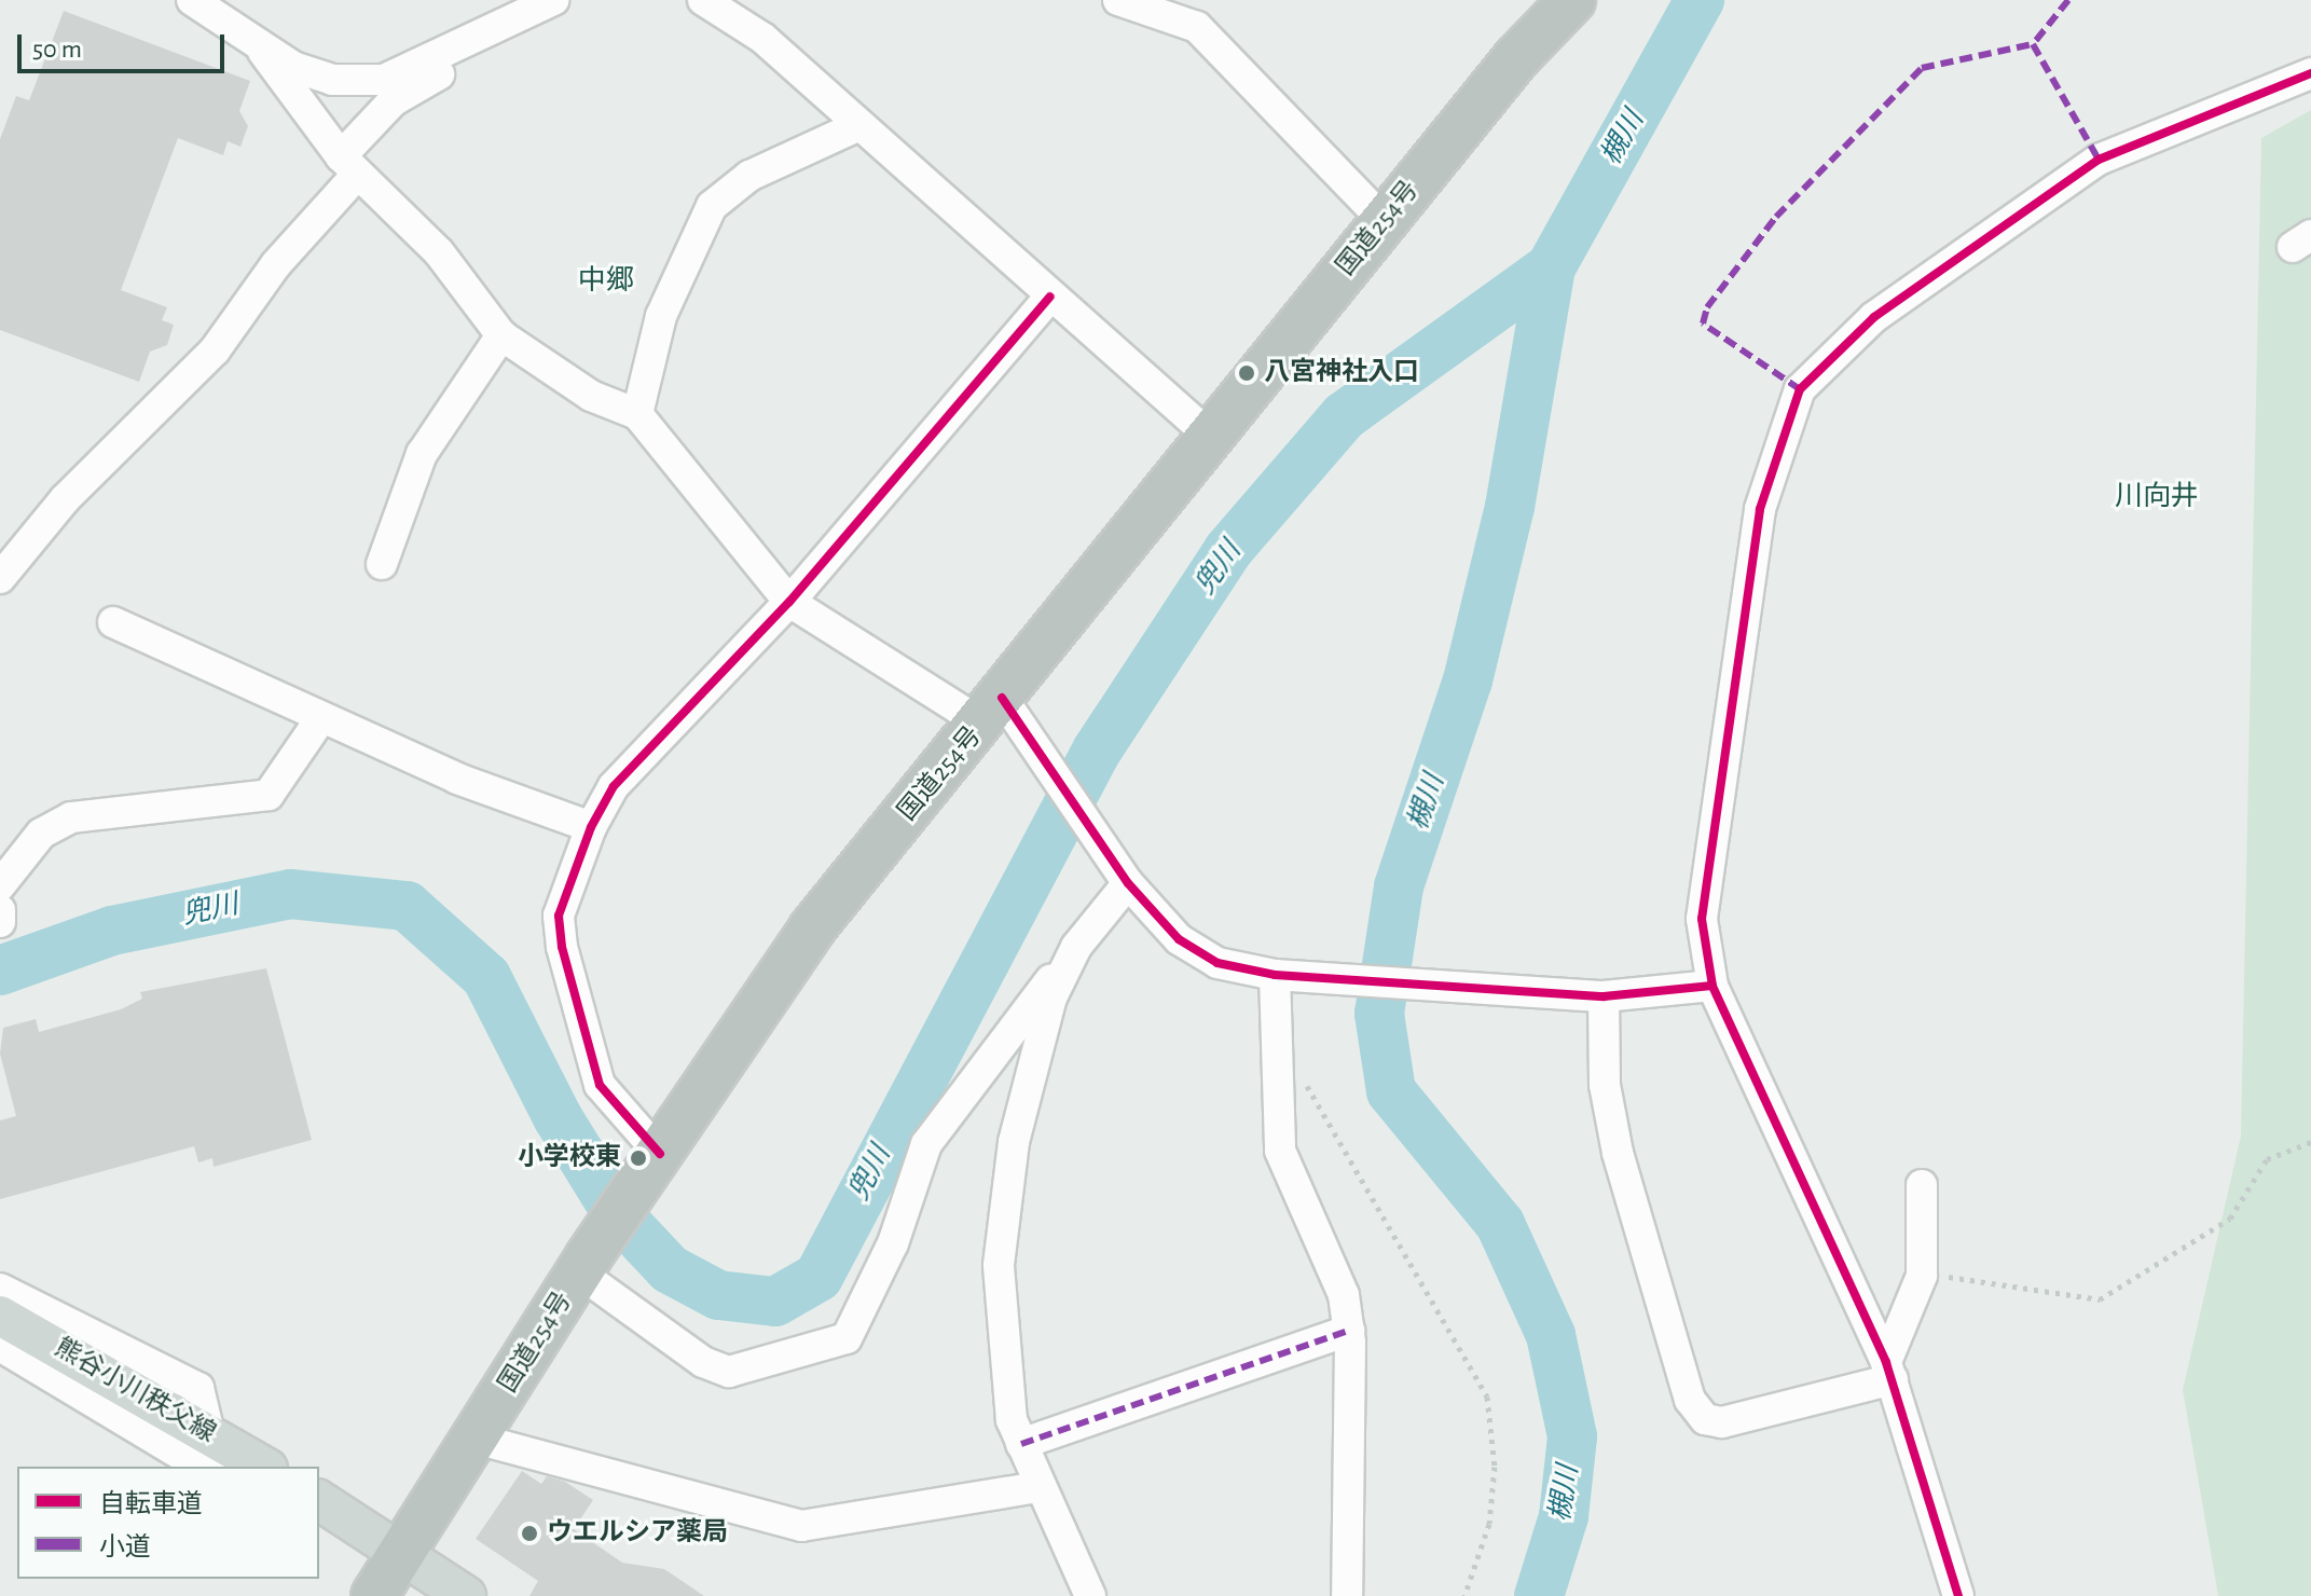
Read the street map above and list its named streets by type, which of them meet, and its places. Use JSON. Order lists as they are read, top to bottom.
{
  "streets": {
    "highway": ["国道254号"],
    "main road": ["熊谷小川秩父線"]
  },
  "districts": ["中郷", "川向井"],
  "water": ["槻川", "兜川"],
  "places": ["八宮神社入口", "小学校東", "ウエルシア薬局"],
  "legend": ["自転車道", "小道"],
  "scale_bar": "50 m"
}
